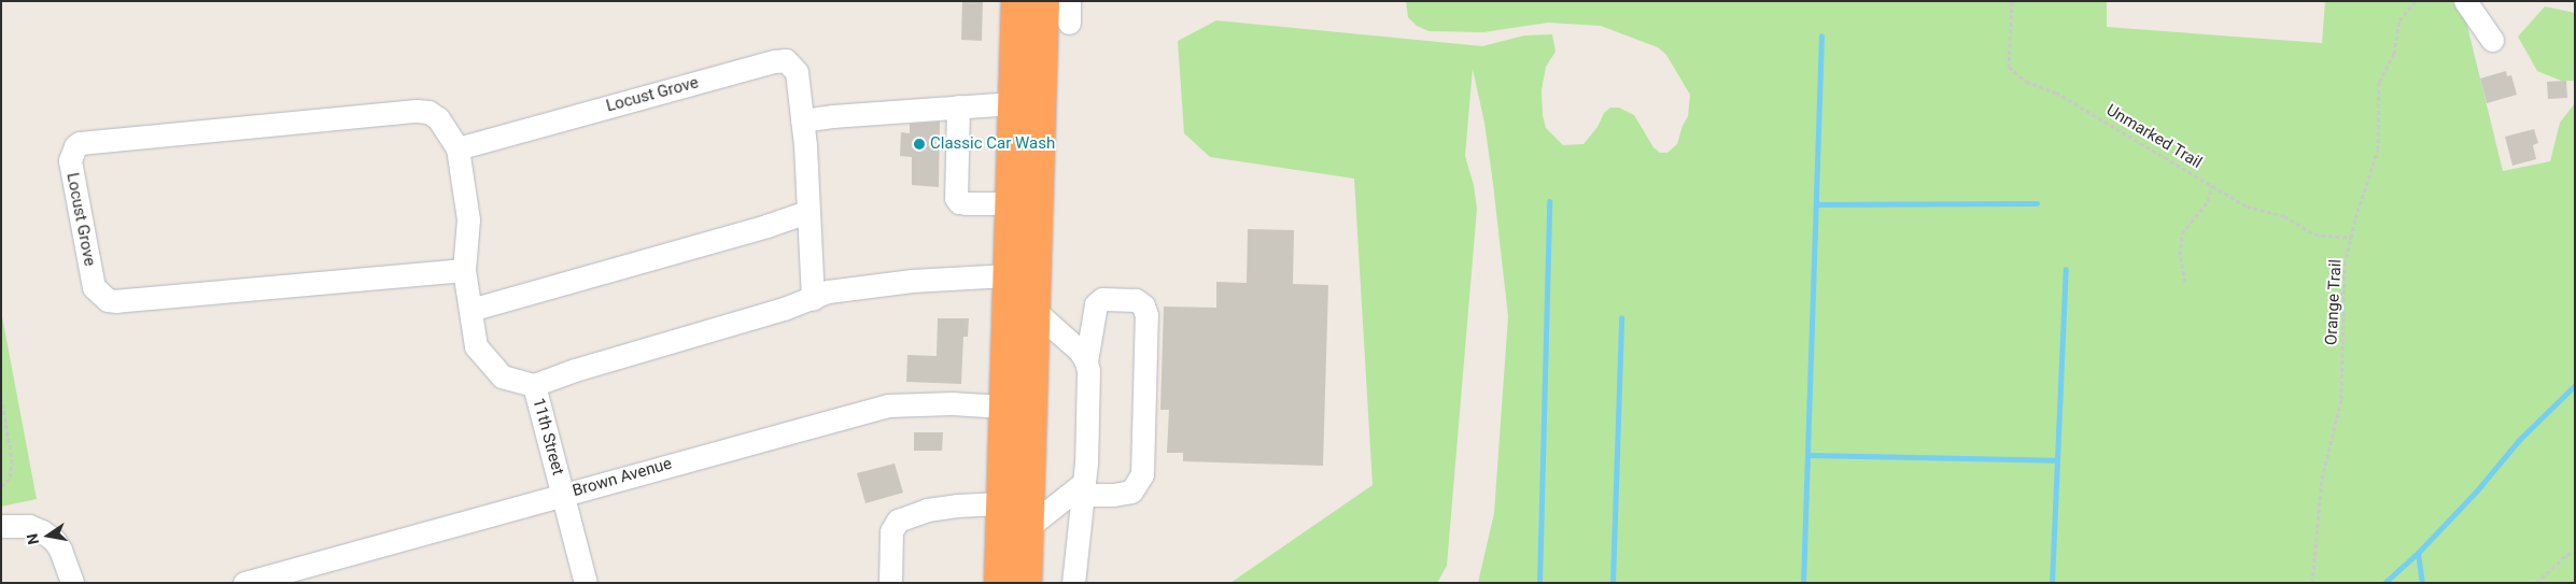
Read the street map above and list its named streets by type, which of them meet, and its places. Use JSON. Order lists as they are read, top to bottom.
{
  "streets": {
    "street": ["Locust Grove", "11th Street", "Brown Avenue"],
    "path": ["Unmarked Trail", "Orange Trail"]
  },
  "crossings": [
    ["Locust Grove", "11th Street"],
    ["Unmarked Trail", "Orange Trail"],
    ["11th Street", "Brown Avenue"]
  ],
  "places": ["Classic Car Wash"],
  "north": "left"
}
